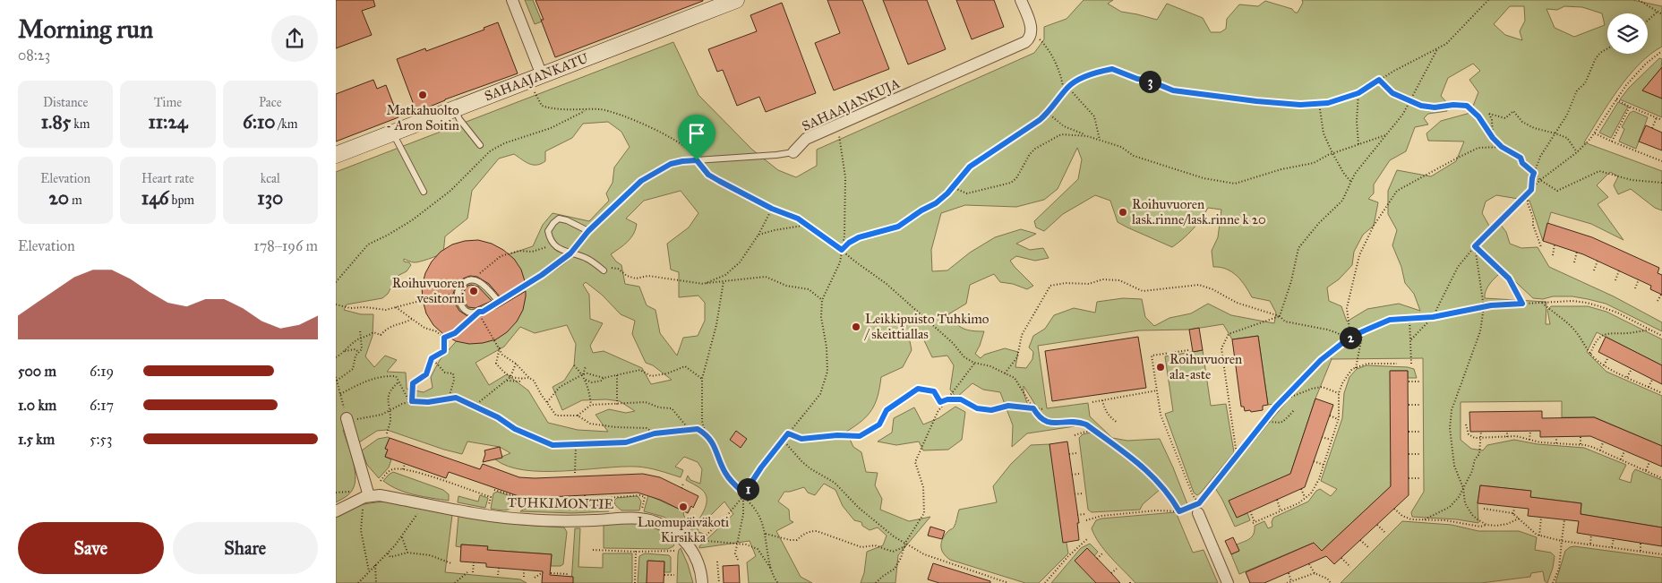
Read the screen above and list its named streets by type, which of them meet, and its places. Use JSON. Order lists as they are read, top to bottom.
{
  "streets": {
    "main road": ["SAHAAJANKATU"],
    "street": ["SAHAAJANKUJA", "TUHKIMONTIE"]
  },
  "places": [
    "Matkahuolto - Aron Soitin",
    "Roihuvuoren lask.rinne/lask.rinne k 20",
    "Roihuvuoren vesitorni",
    "Leikkipuisto Tuhkimo / skeittiallas",
    "Roihuvuoren ala-aste",
    "Luomupäiväkoti Kirsikka"
  ],
  "page": {
    "heading": ["Morning run", "08:23"],
    "pins": ["3", "2", "1"],
    "stats": [
      ["Distance", "1.85 km"],
      ["Time", "11:24"],
      ["Pace", "6:10 /km"],
      ["Elevation", "20 m"],
      ["Heart rate", "146 bpm"],
      ["kcal", "130"]
    ],
    "chart": ["Elevation", "178–196 m"],
    "list": [
      {
        "name": "500 m",
        "note": "6:19"
      },
      {
        "name": "1.0 km",
        "note": "6:17"
      },
      {
        "name": "1.5 km",
        "note": "5:53"
      }
    ],
    "buttons": ["Save", "Share"]
  }
}
